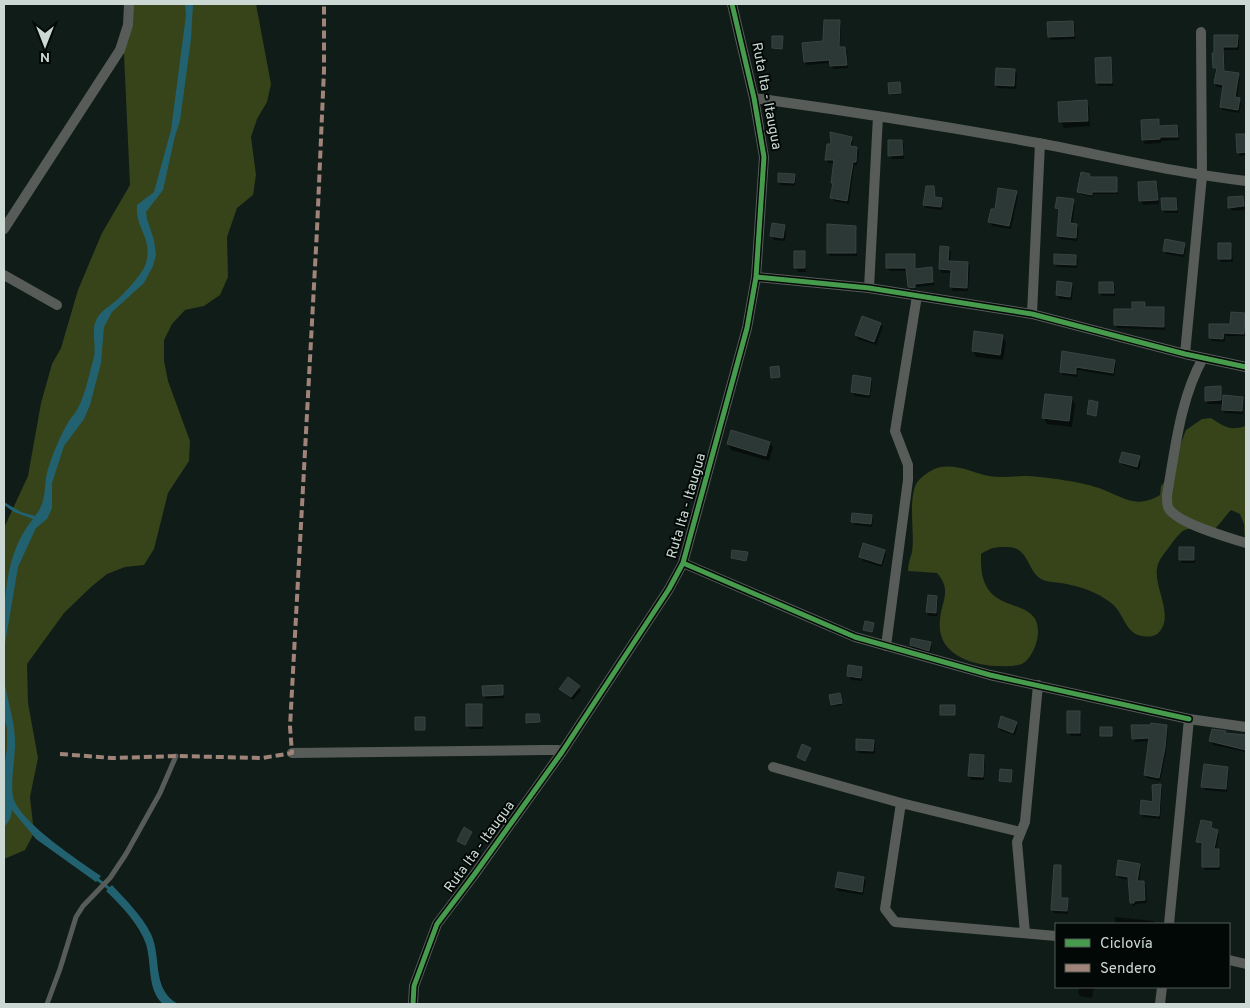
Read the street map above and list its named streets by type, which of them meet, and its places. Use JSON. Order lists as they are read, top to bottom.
{
  "streets": {
    "street": ["Ruta Ita - Itaugua"]
  },
  "legend": ["Ciclovía", "Sendero"],
  "north": "bottom"
}
